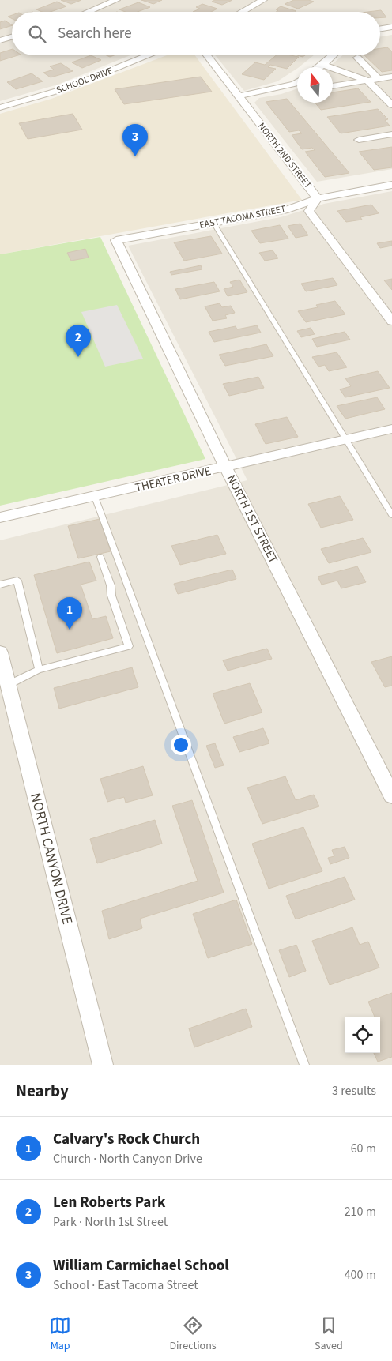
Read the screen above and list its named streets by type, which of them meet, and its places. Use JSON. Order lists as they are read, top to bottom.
{
  "streets": {
    "street": [
      "SCHOOL DRIVE",
      "NORTH 2ND STREET",
      "EAST TACOMA STREET",
      "THEATER DRIVE",
      "NORTH 1ST STREET",
      "NORTH CANYON DRIVE"
    ]
  },
  "crossings": [
    ["NORTH 2ND STREET", "EAST TACOMA STREET"],
    ["EAST TACOMA STREET", "NORTH 1ST STREET"],
    ["THEATER DRIVE", "NORTH 1ST STREET"]
  ],
  "north": "top",
  "page": {
    "search": "Search here",
    "pins": ["3", "2", "1"],
    "heading": ["Nearby", "3 results"],
    "list": [
      {
        "mark": "1",
        "name": "Calvary's Rock Church",
        "note": "Church · North Canyon Drive",
        "value": "60 m"
      },
      {
        "mark": "2",
        "name": "Len Roberts Park",
        "note": "Park · North 1st Street",
        "value": "210 m"
      },
      {
        "mark": "3",
        "name": "William Carmichael School",
        "note": "School · East Tacoma Street",
        "value": "400 m"
      }
    ],
    "nav": ["Map", "Directions", "Saved"]
  }
}
